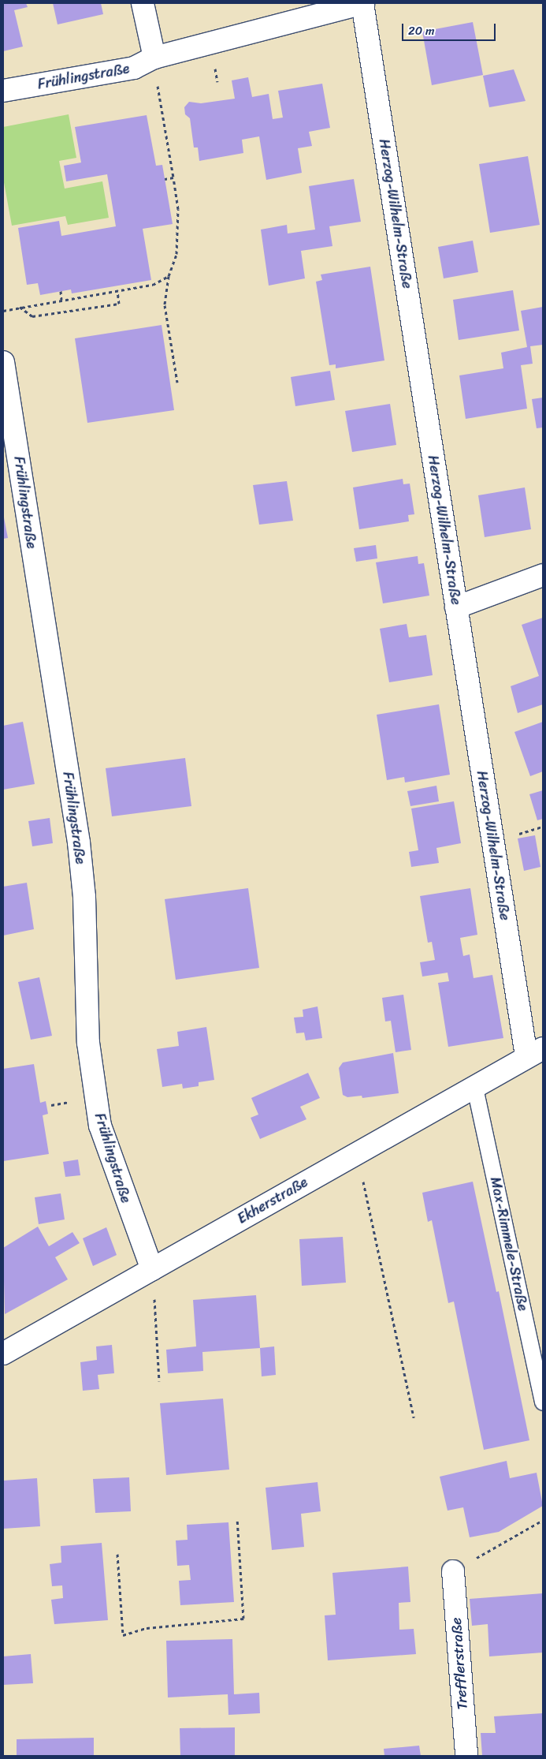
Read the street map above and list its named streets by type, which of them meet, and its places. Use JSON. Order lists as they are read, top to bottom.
{
  "streets": {
    "street": [
      "Frühlingstraße",
      "Herzog-Wilhelm-Straße",
      "Ekherstraße",
      "Trefflerstraße"
    ],
    "lane": ["Max-Rimmele-Straße"]
  },
  "crossings": [
    ["Frühlingstraße", "Herzog-Wilhelm-Straße"],
    ["Frühlingstraße", "Ekherstraße"],
    ["Herzog-Wilhelm-Straße", "Ekherstraße"],
    ["Ekherstraße", "Max-Rimmele-Straße"]
  ],
  "scale_bar": "20 m"
}
